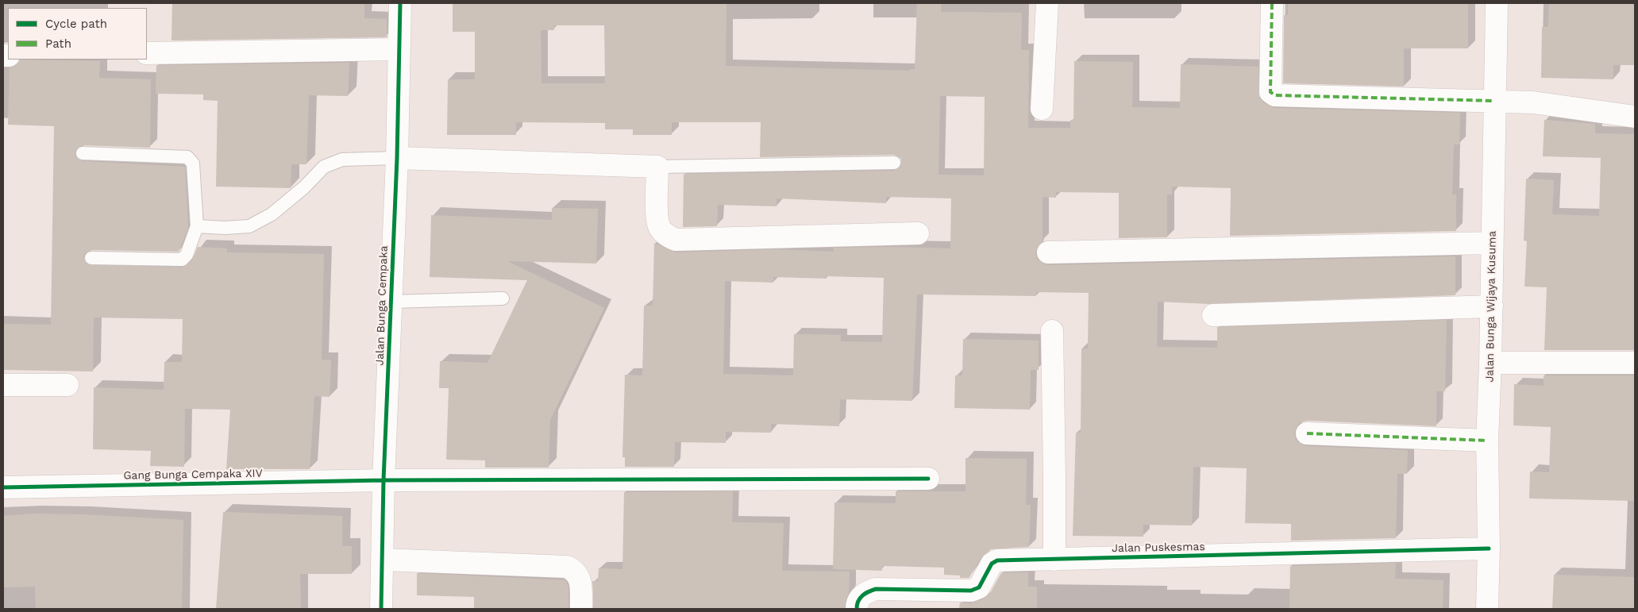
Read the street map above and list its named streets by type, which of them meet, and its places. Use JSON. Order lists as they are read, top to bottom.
{
  "streets": {
    "street": [
      "Jalan Bunga Cempaka",
      "Jalan Bunga Wijaya Kusuma",
      "Gang Bunga Cempaka XIV",
      "Jalan Puskesmas"
    ]
  },
  "crossings": [
    ["Jalan Bunga Cempaka", "Gang Bunga Cempaka XIV"],
    ["Jalan Bunga Wijaya Kusuma", "Jalan Puskesmas"]
  ],
  "legend": ["Cycle path", "Path"]
}
